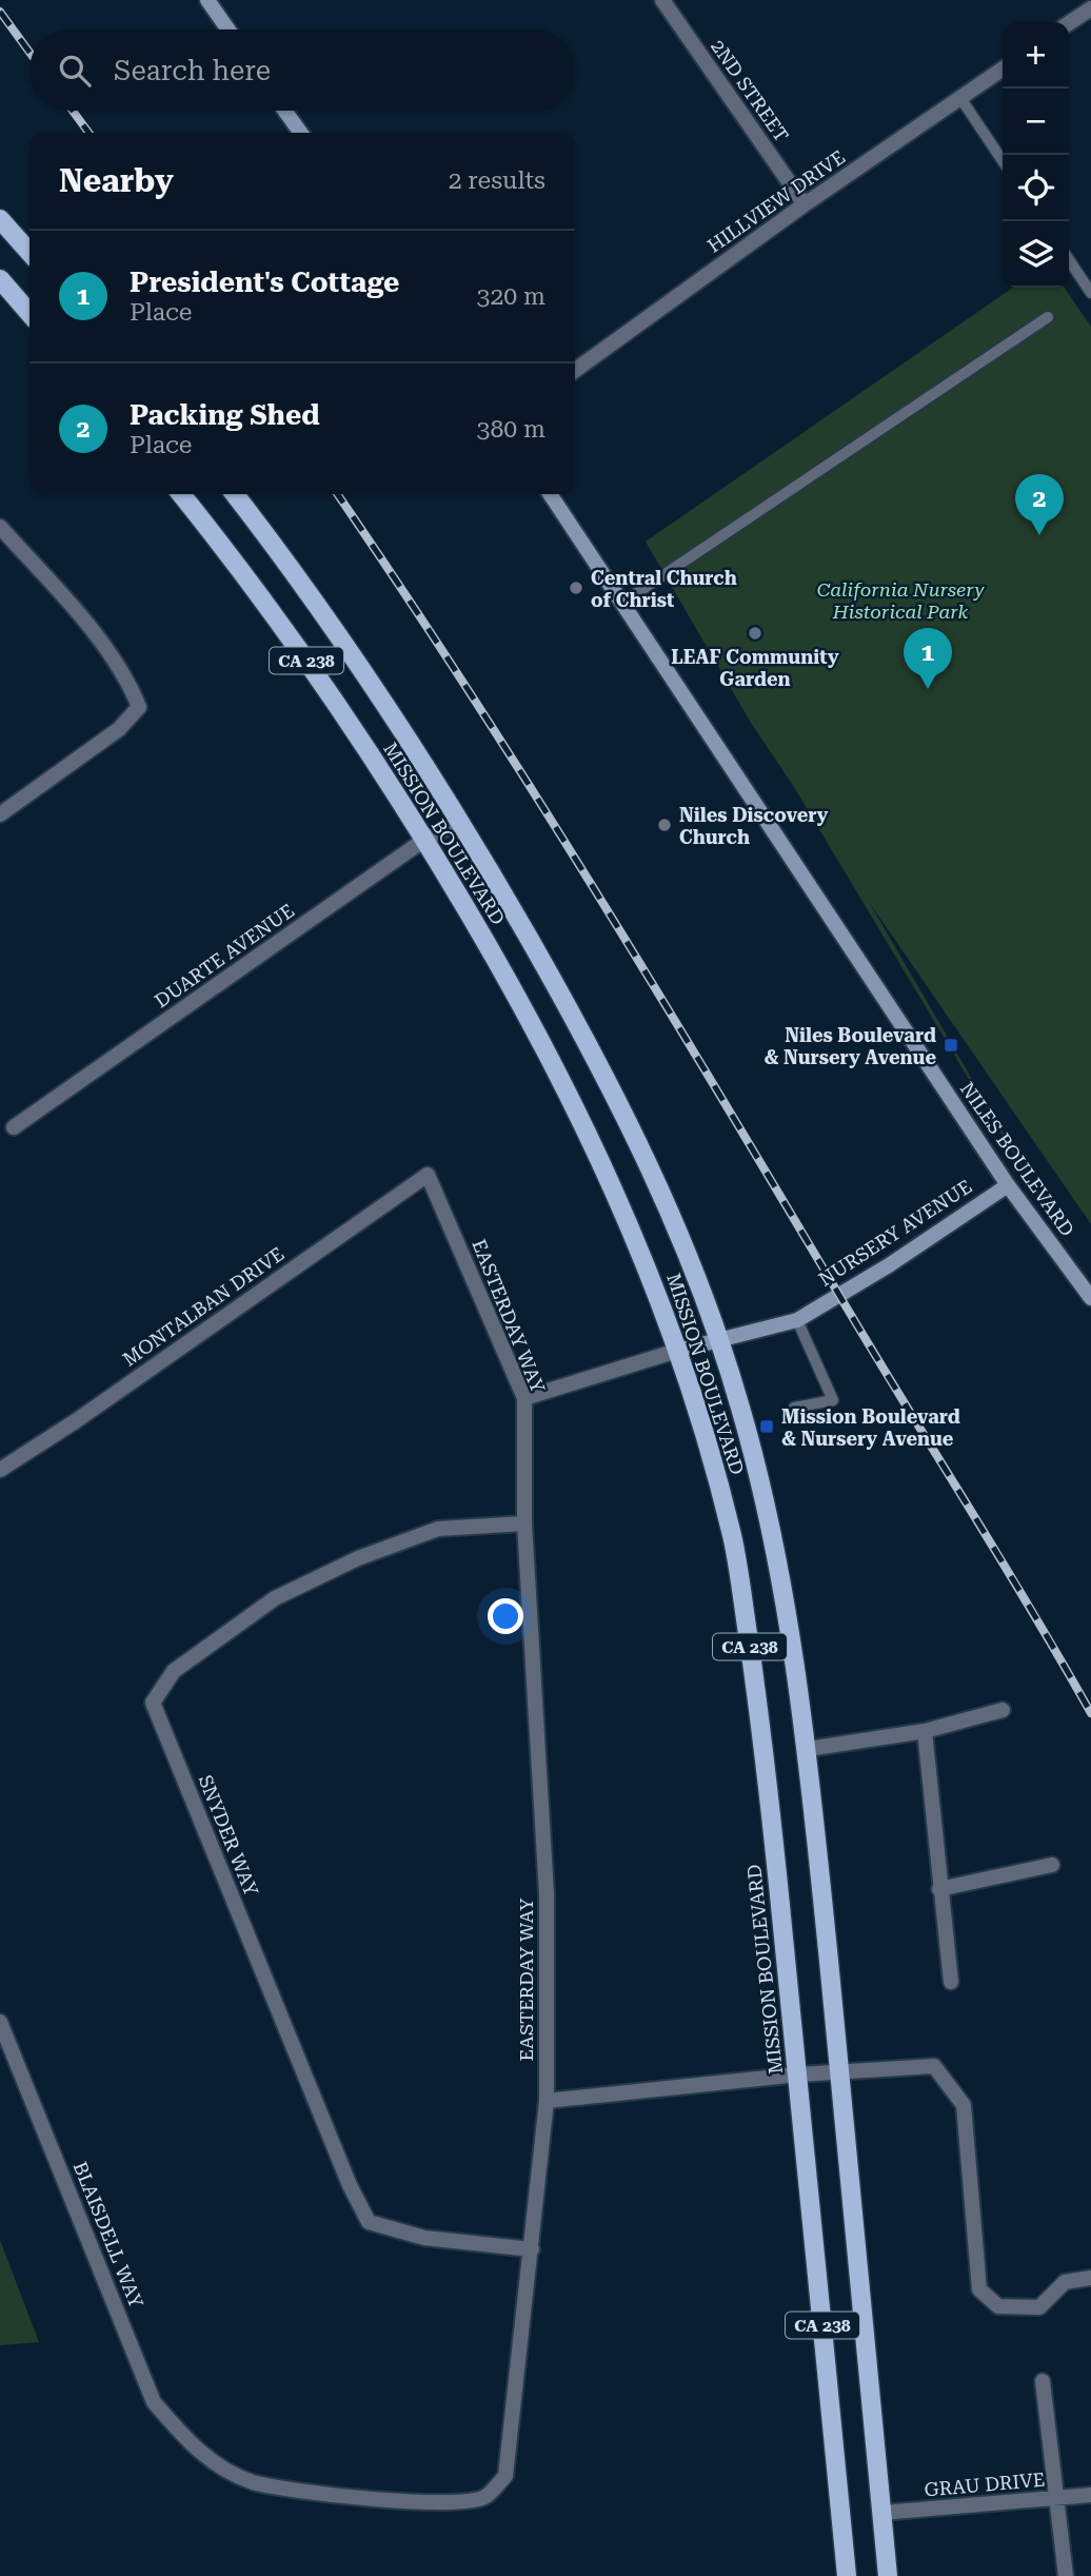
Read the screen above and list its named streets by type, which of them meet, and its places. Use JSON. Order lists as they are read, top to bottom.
{
  "streets": {
    "main road": [
      "CA 238",
      "MISSION BOULEVARD",
      "NILES BOULEVARD",
      "NURSERY AVENUE"
    ],
    "street": [
      "2ND STREET",
      "HILLVIEW DRIVE",
      "DUARTE AVENUE",
      "MONTALBAN DRIVE",
      "EASTERDAY WAY",
      "SNYDER WAY",
      "BLAISDELL WAY",
      "GRAU DRIVE"
    ]
  },
  "crossings": [
    ["2ND STREET", "HILLVIEW DRIVE"],
    ["MISSION BOULEVARD", "DUARTE AVENUE"],
    ["MISSION BOULEVARD", "NURSERY AVENUE"],
    ["MISSION BOULEVARD", "GRAU DRIVE"],
    ["NILES BOULEVARD", "NURSERY AVENUE"],
    ["MONTALBAN DRIVE", "EASTERDAY WAY"],
    ["EASTERDAY WAY", "SNYDER WAY"],
    ["EASTERDAY WAY", "BLAISDELL WAY"]
  ],
  "parks": ["California Nursery Historical Park"],
  "places": {
    "other": ["Central Church of Christ", "LEAF Community Garden", "Niles Discovery Church"],
    "transit": ["Niles Boulevard & Nursery Avenue", "Mission Boulevard & Nursery Avenue"]
  },
  "page": {
    "map_buttons": ["+", "−"],
    "search": "Search here",
    "heading": ["Nearby", "2 results"],
    "list": [
      {
        "mark": "1",
        "name": "President's Cottage",
        "note": "Place",
        "value": "320 m"
      },
      {
        "mark": "2",
        "name": "Packing Shed",
        "note": "Place",
        "value": "380 m"
      }
    ],
    "pins": ["2", "1"]
  }
}
